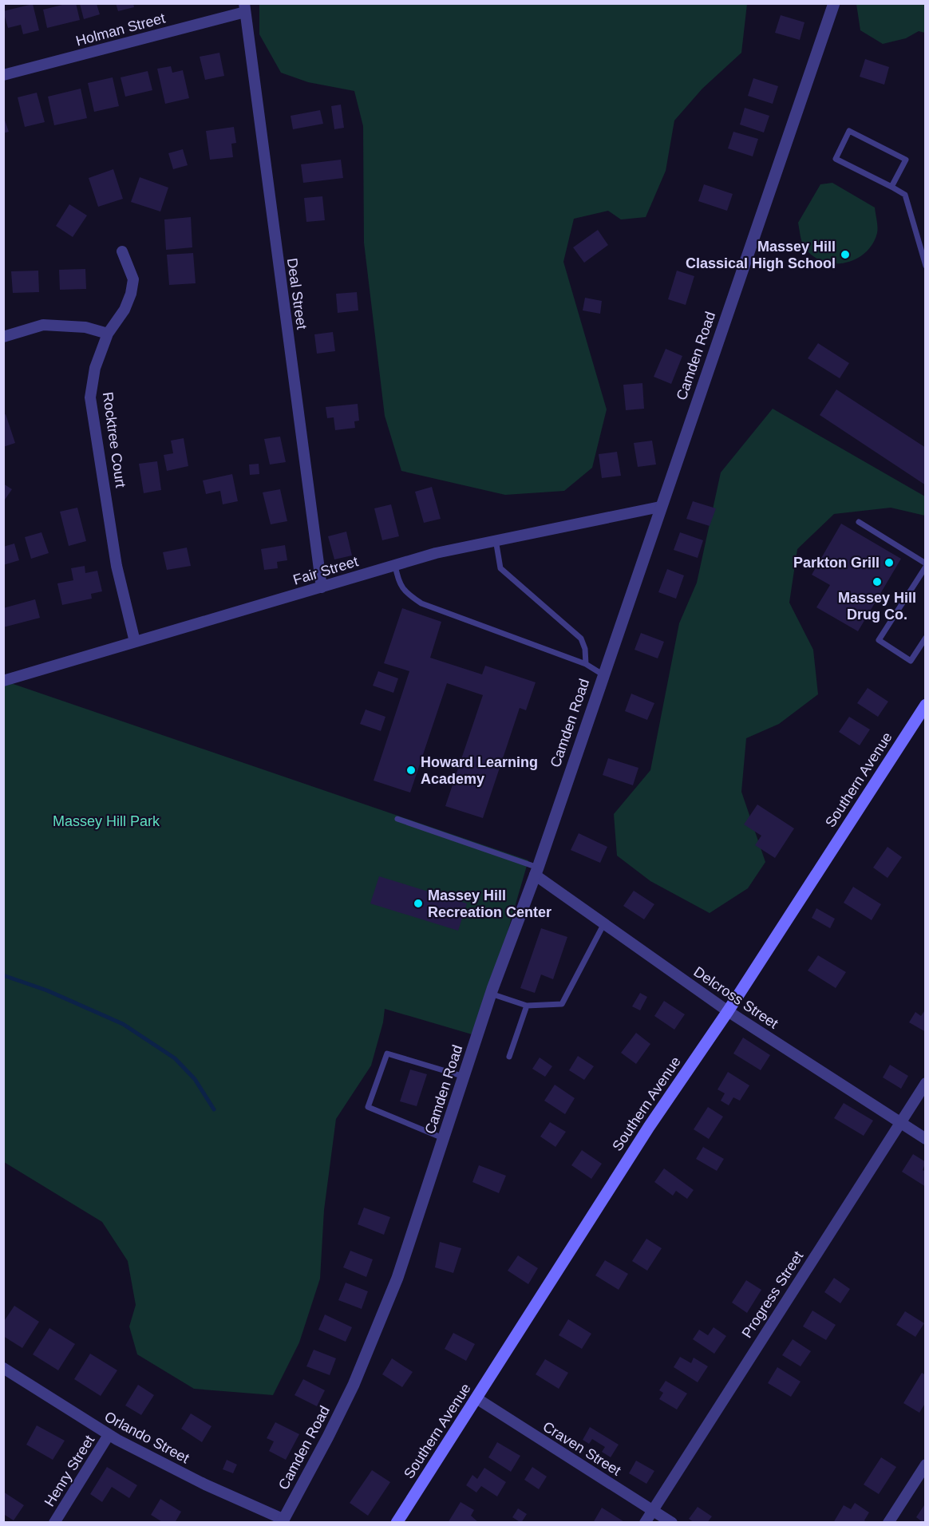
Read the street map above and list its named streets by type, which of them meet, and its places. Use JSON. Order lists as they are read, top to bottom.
{
  "streets": {
    "main road": ["Southern Avenue"],
    "street": [
      "Holman Street",
      "Deal Street",
      "Camden Road",
      "Rocktree Court",
      "Fair Street",
      "Delcross Street",
      "Progress Street",
      "Orlando Street",
      "Craven Street",
      "Henry Street"
    ]
  },
  "crossings": [
    ["Holman Street", "Deal Street"],
    ["Deal Street", "Fair Street"],
    ["Camden Road", "Fair Street"],
    ["Camden Road", "Delcross Street"],
    ["Camden Road", "Orlando Street"],
    ["Rocktree Court", "Fair Street"],
    ["Southern Avenue", "Delcross Street"],
    ["Southern Avenue", "Craven Street"],
    ["Delcross Street", "Progress Street"],
    ["Progress Street", "Craven Street"],
    ["Orlando Street", "Henry Street"]
  ],
  "parks": ["Massey Hill Park"],
  "places": [
    "Massey Hill Classical High School",
    "Parkton Grill",
    "Massey Hill Drug Co.",
    "Howard Learning Academy",
    "Massey Hill Recreation Center"
  ]
}
